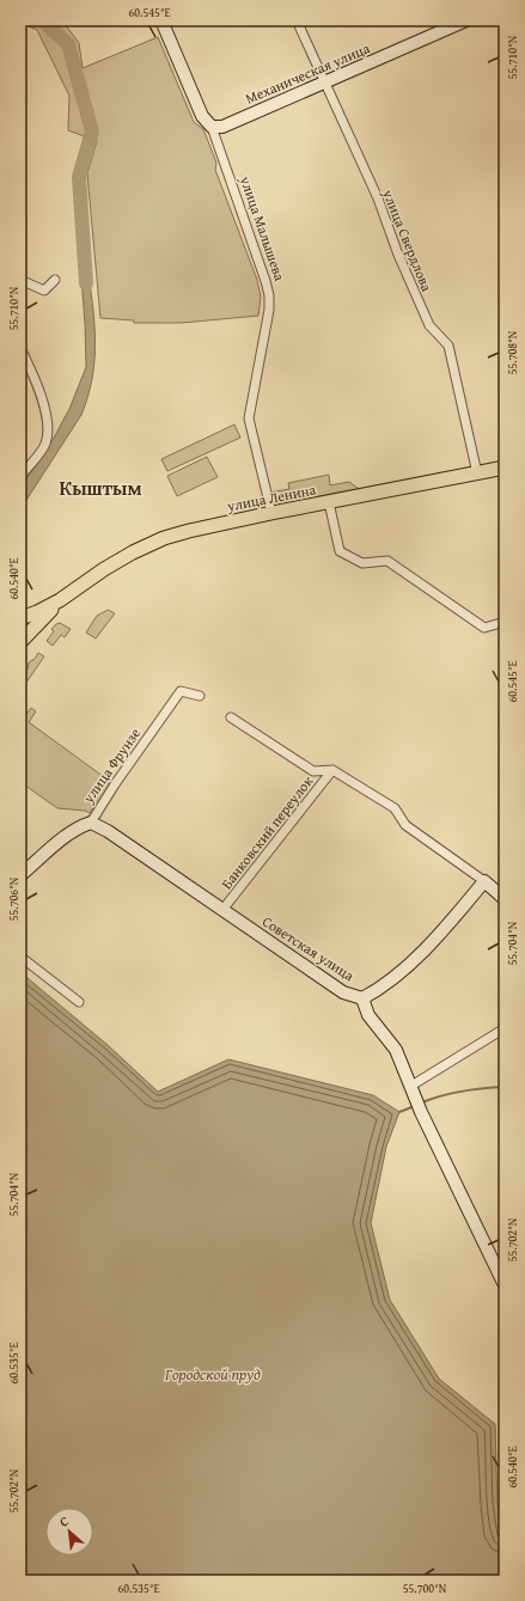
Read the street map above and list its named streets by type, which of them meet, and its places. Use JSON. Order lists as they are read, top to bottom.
{
  "streets": {
    "main road": ["улица Ленина"],
    "street": [
      "Механическая улица",
      "улица Малышева",
      "улица Свердлова",
      "улица Фрунзе",
      "Банковский переулок",
      "Советская улица"
    ]
  },
  "crossings": [
    ["Механическая улица", "улица Малышева"],
    ["Механическая улица", "улица Свердлова"],
    ["улица Малышева", "улица Ленина"],
    ["улица Свердлова", "улица Ленина"],
    ["улица Фрунзе", "Советская улица"],
    ["Банковский переулок", "Советская улица"]
  ],
  "districts": ["Кыштым"],
  "water": ["Городской пруд"],
  "north": "top left",
  "coordinates": [
    "60.545°E",
    "55.710°N",
    "55.708°N",
    "60.540°E",
    "55.706°N",
    "55.704°N",
    "55.702°N",
    "60.535°E",
    "55.700°N"
  ]
}
